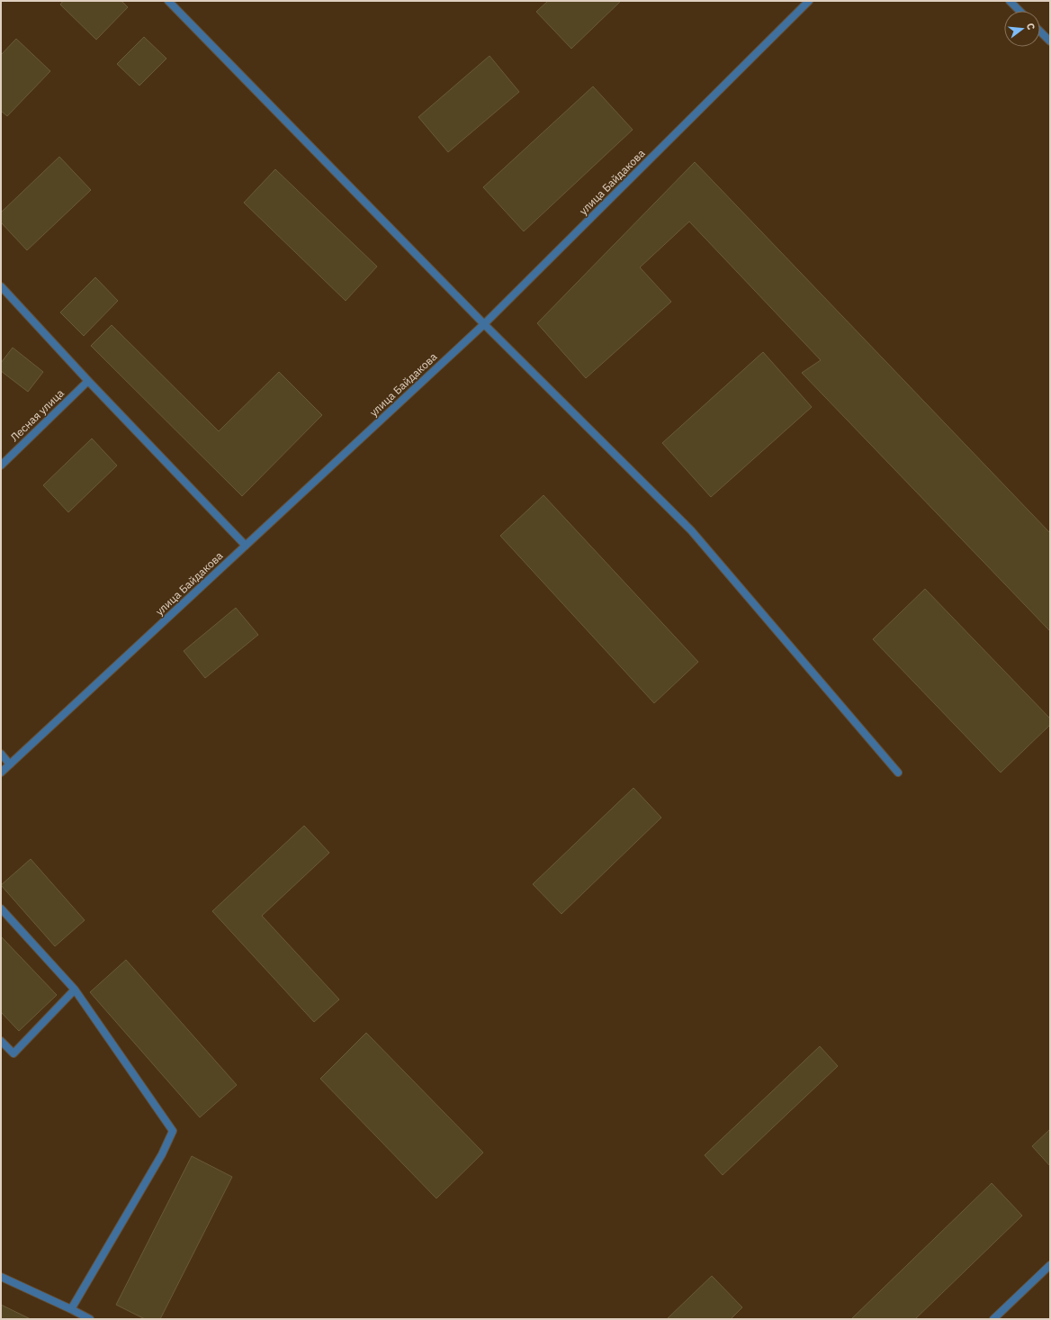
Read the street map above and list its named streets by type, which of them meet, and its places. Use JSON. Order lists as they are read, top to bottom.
{
  "streets": {
    "street": ["улица Байдакова", "Лесная улица"]
  },
  "north": "right"
}
